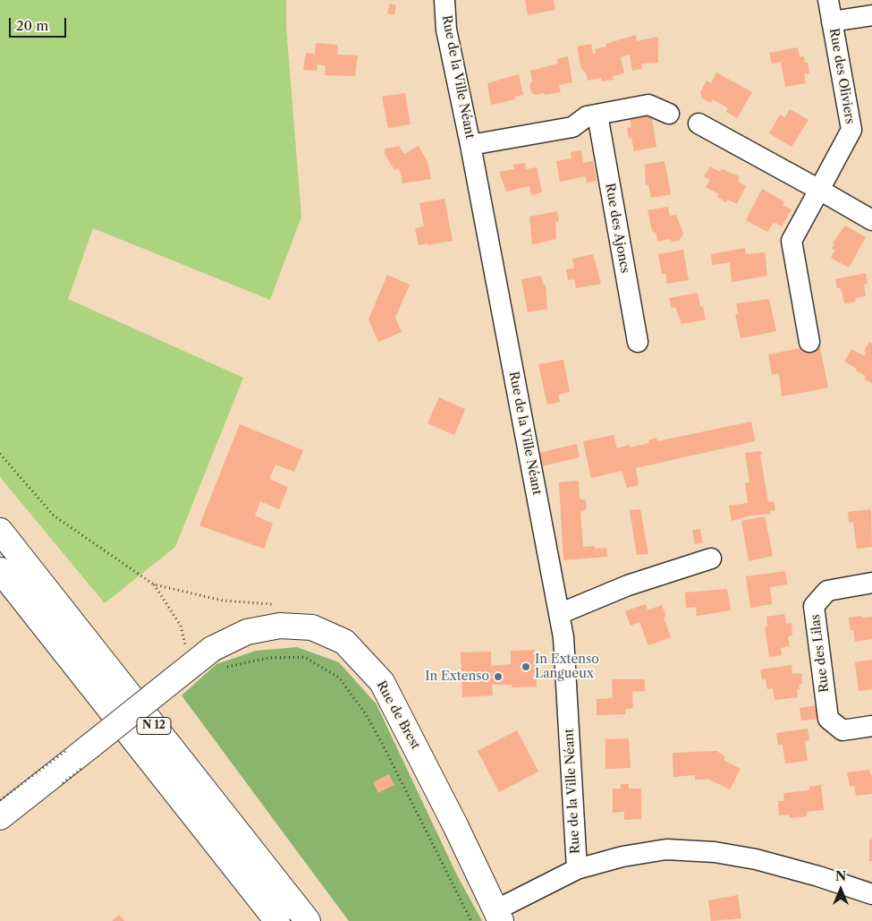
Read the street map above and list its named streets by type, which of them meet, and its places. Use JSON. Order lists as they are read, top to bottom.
{
  "streets": {
    "main road": ["Rue de Brest", "N 12"],
    "street": [
      "Rue des Oliviers",
      "Rue de la Ville Néant",
      "Rue des Ajoncs",
      "Rue des Lilas"
    ]
  },
  "places": ["In Extenso Langueux", "In Extenso"],
  "scale_bar": "20 m",
  "north": "top"
}
